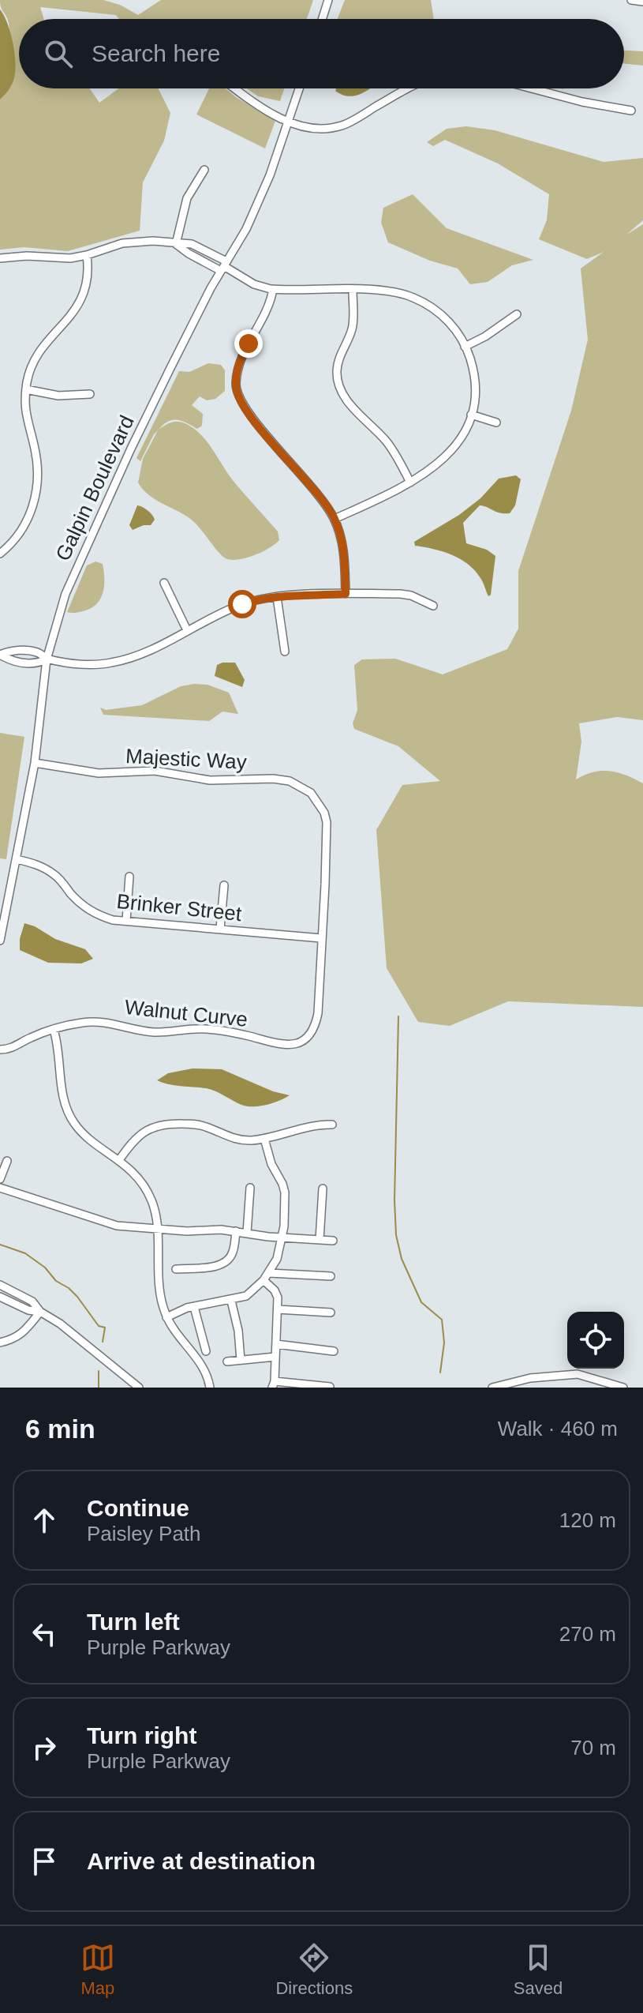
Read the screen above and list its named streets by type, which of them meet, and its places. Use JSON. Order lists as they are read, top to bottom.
{
  "streets": {
    "street": [
      "Galpin Boulevard",
      "Majestic Way",
      "Brinker Street",
      "Walnut Curve"
    ]
  },
  "crossings": [
    ["Galpin Boulevard", "Majestic Way"],
    ["Galpin Boulevard", "Brinker Street"],
    ["Majestic Way", "Brinker Street"],
    ["Majestic Way", "Walnut Curve"],
    ["Brinker Street", "Walnut Curve"]
  ],
  "page": {
    "search": "Search here",
    "heading": ["6 min", "Walk · 460 m"],
    "list": [
      ["Continue", "Paisley Path", "120 m"],
      ["Turn left", "Purple Parkway", "270 m"],
      ["Turn right", "Purple Parkway", "70 m"],
      "Arrive at destination"
    ],
    "nav": ["Map", "Directions", "Saved"]
  }
}
